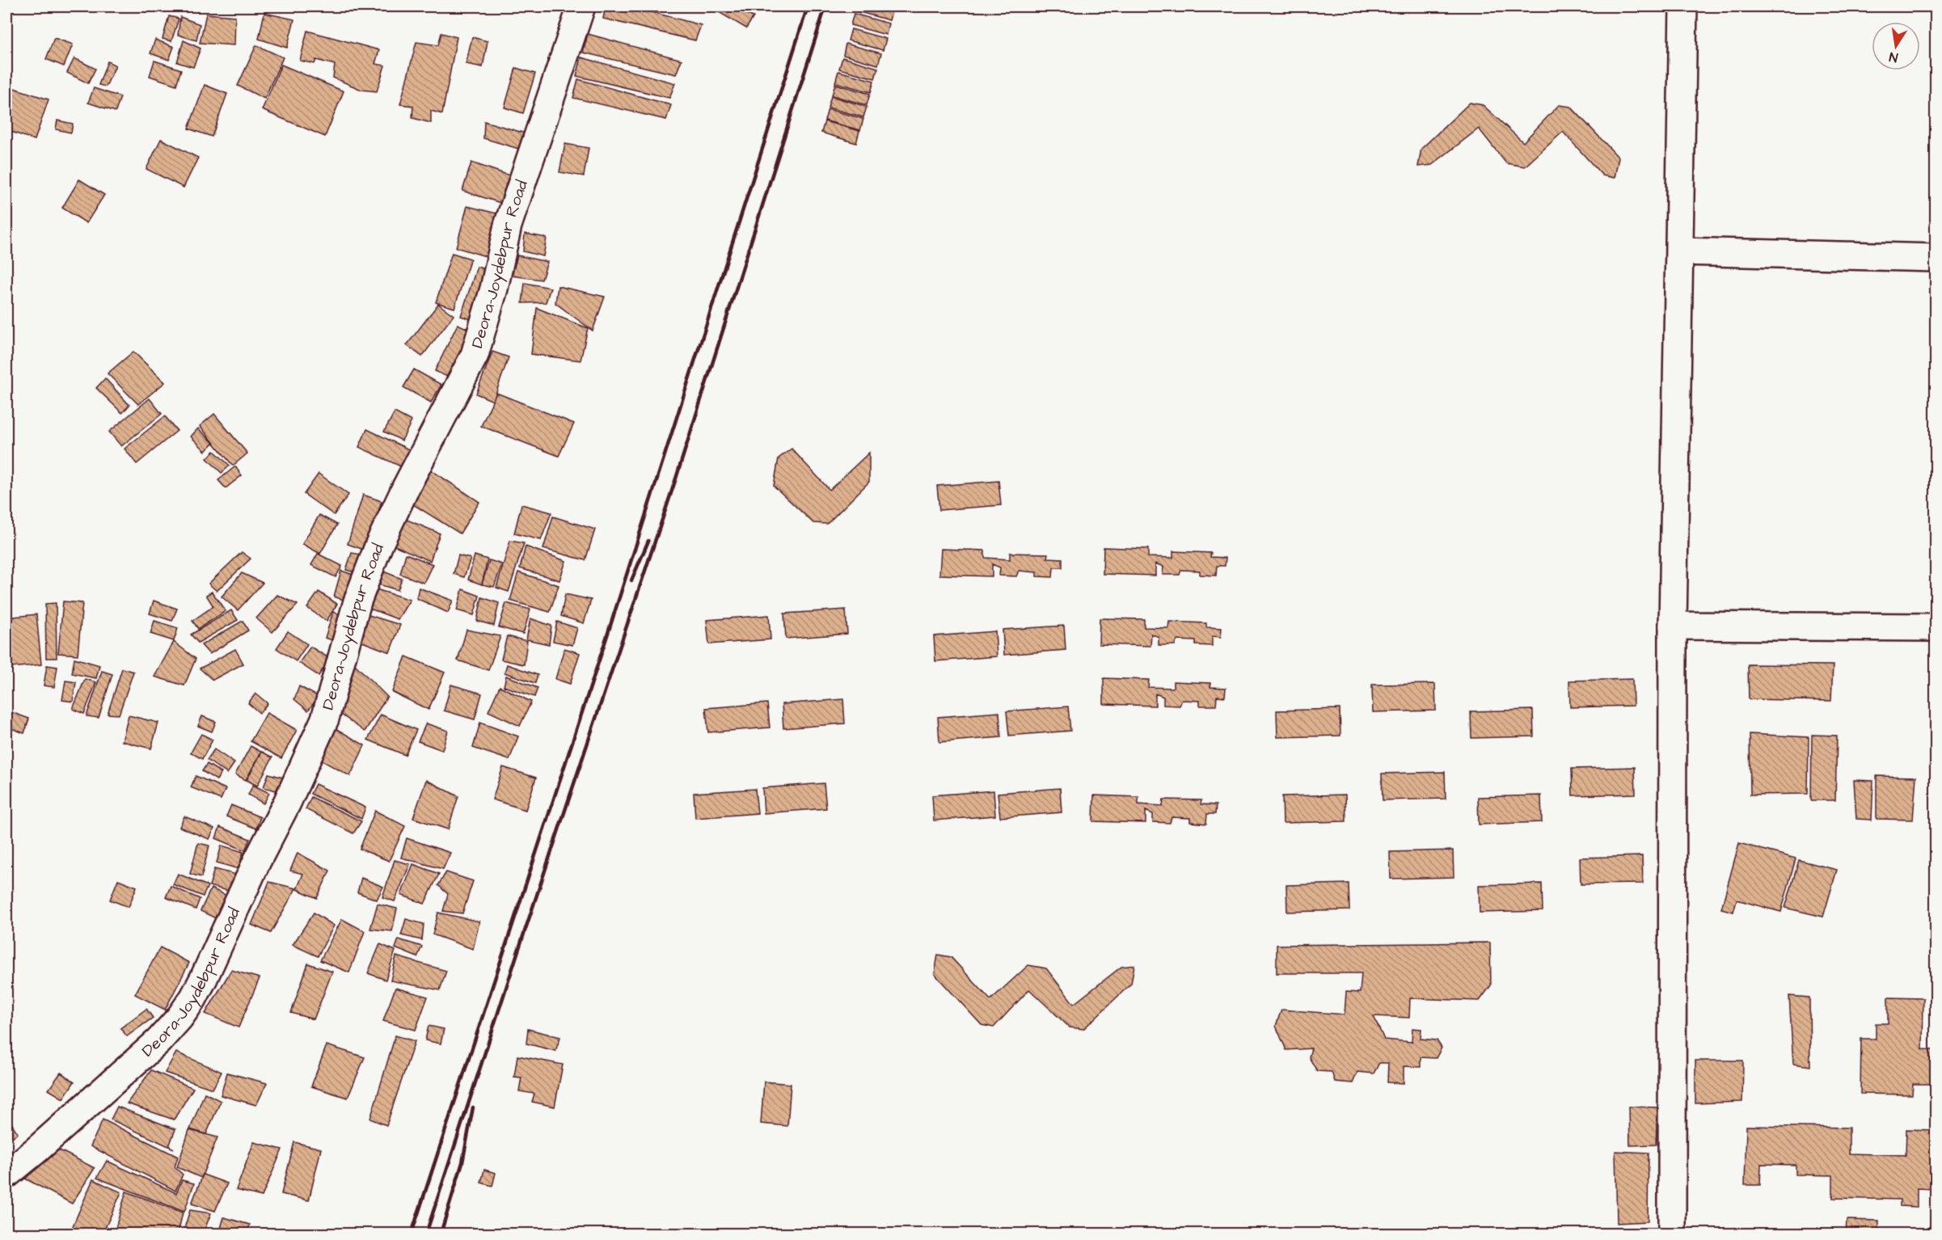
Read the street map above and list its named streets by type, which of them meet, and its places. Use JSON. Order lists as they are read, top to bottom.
{
  "streets": {
    "street": ["Deora-Joydebpur Road"]
  },
  "north": "bottom"
}
